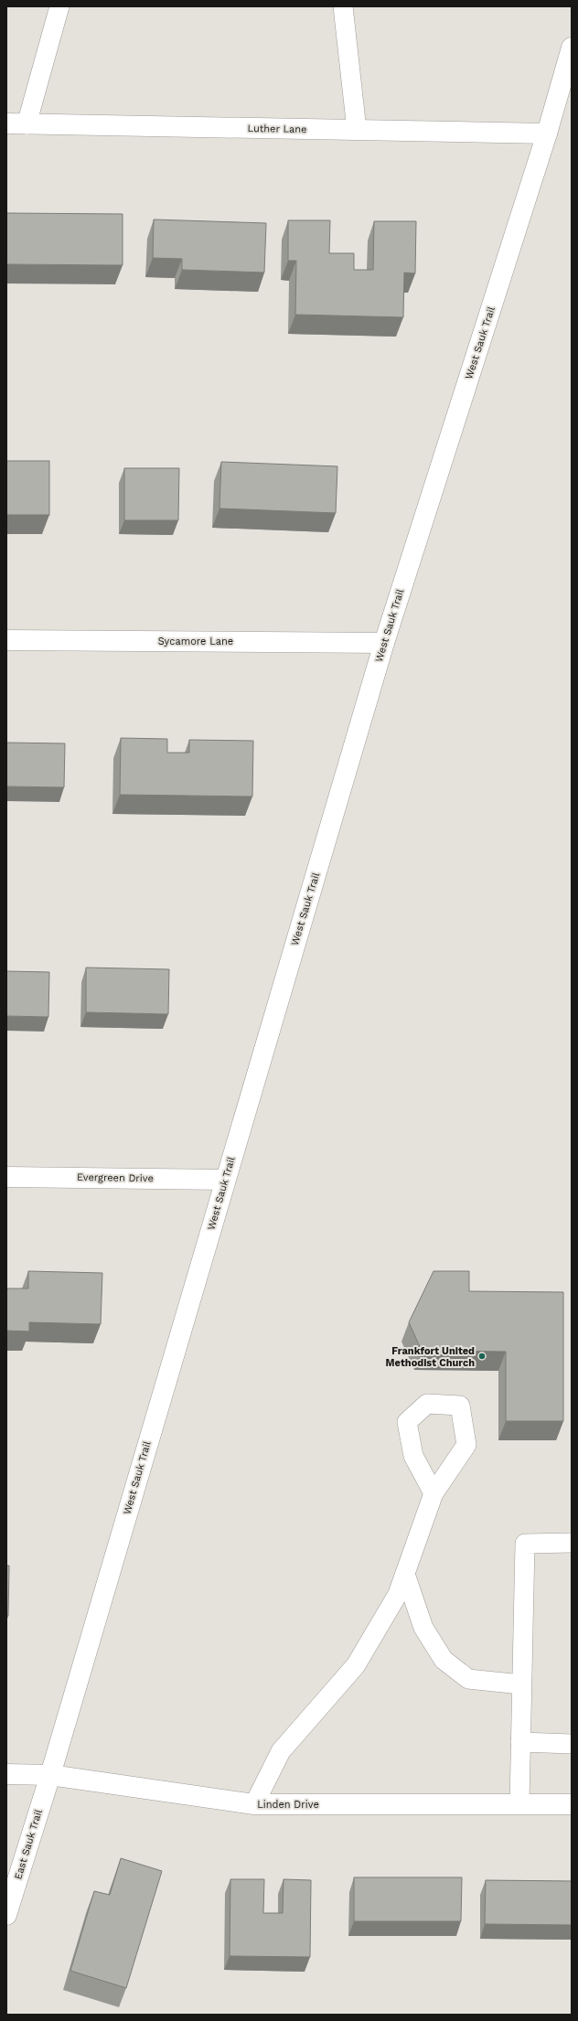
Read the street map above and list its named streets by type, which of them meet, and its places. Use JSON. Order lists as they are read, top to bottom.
{
  "streets": {
    "street": [
      "Luther Lane",
      "West Sauk Trail",
      "Sycamore Lane",
      "Evergreen Drive",
      "Linden Drive",
      "East Sauk Trail"
    ]
  },
  "crossings": [
    ["Luther Lane", "West Sauk Trail"],
    ["West Sauk Trail", "Sycamore Lane"],
    ["West Sauk Trail", "Evergreen Drive"],
    ["West Sauk Trail", "Linden Drive"],
    ["West Sauk Trail", "East Sauk Trail"],
    ["Linden Drive", "East Sauk Trail"]
  ],
  "places": ["Frankfort United Methodist Church"]
}
